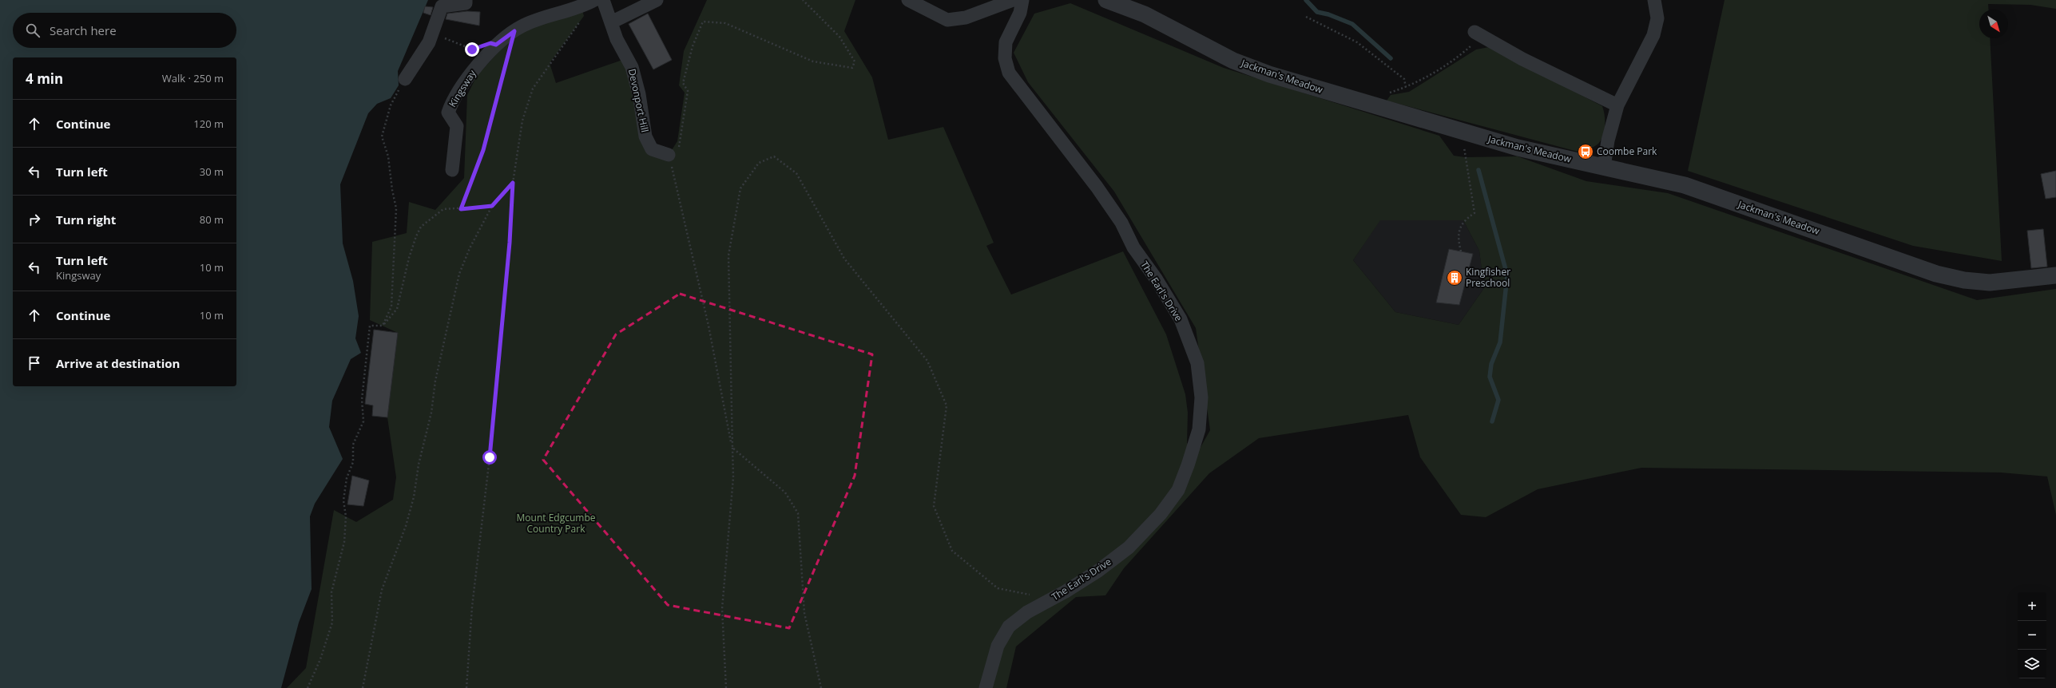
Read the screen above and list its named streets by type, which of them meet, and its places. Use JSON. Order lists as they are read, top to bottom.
{
  "streets": {
    "street": [
      "Jackman's Meadow",
      "Kingsway",
      "Devonport Hill",
      "The Earl's Drive"
    ]
  },
  "parks": ["Mount Edgcumbe Country Park"],
  "places": {
    "bus stop": ["Coombe Park"],
    "building": ["Kingfisher Preschool"]
  },
  "north": "bottom right",
  "page": {
    "search": "Search here",
    "heading": ["4 min", "Walk · 250 m"],
    "list": [
      ["Continue", "120 m"],
      ["Turn left", "30 m"],
      ["Turn right", "80 m"],
      ["Turn left", "Kingsway", "10 m"],
      ["Continue", "10 m"],
      "Arrive at destination"
    ],
    "map_buttons": ["+", "−"]
  }
}
